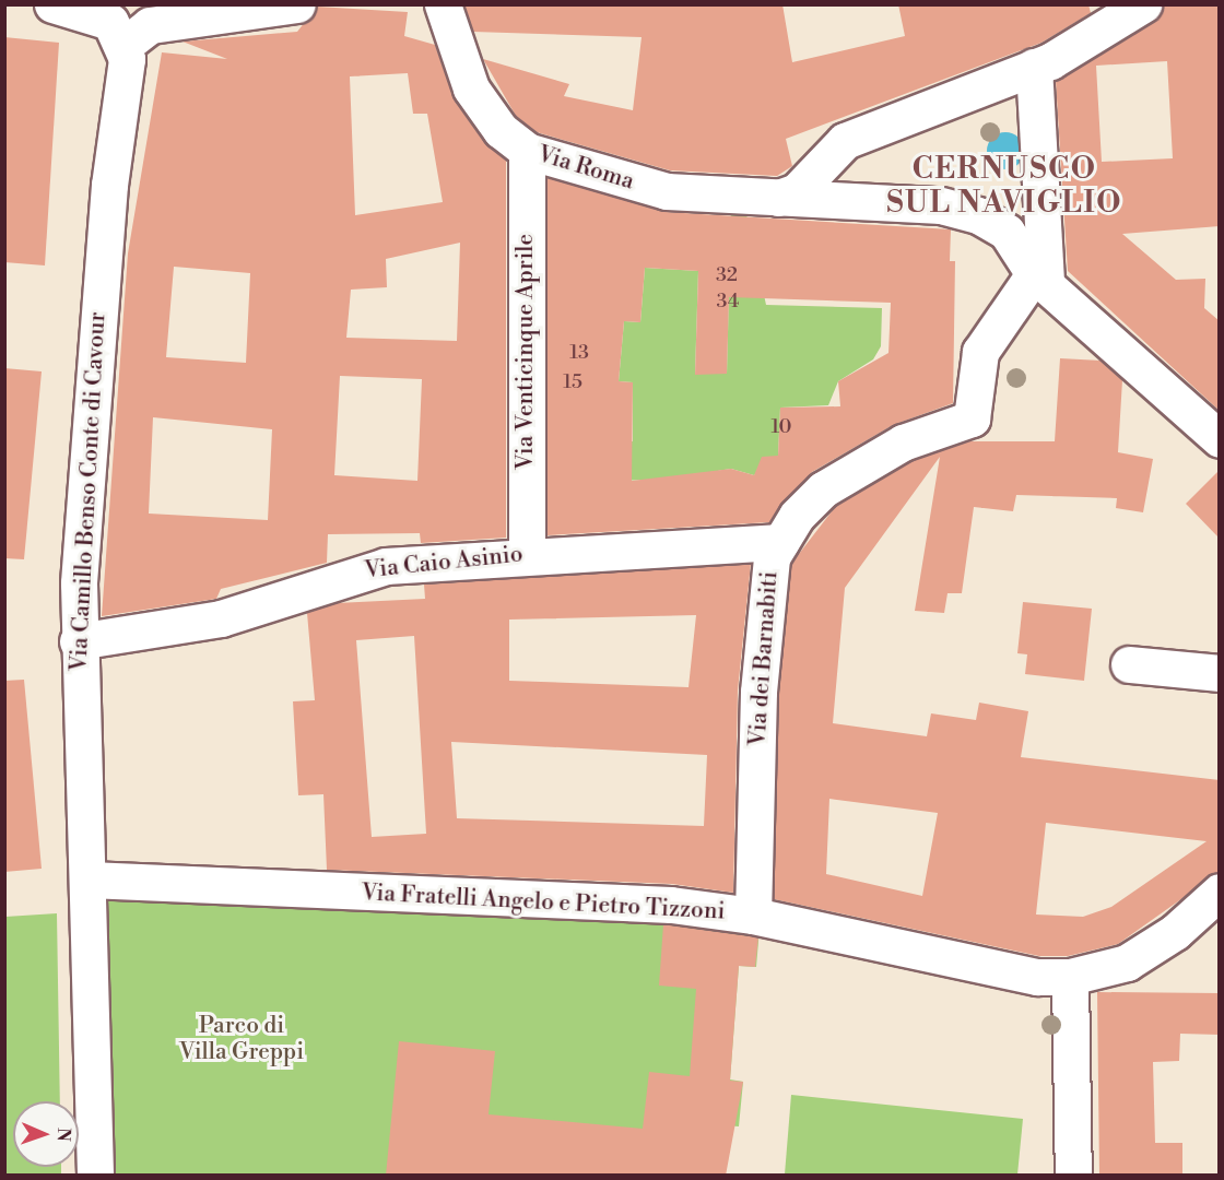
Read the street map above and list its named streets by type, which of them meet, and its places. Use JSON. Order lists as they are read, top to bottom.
{
  "streets": {
    "street": [
      "Via Roma",
      "Via Venticinque Aprile",
      "Via Camillo Benso Conte di Cavour",
      "Via Caio Asinio",
      "Via dei Barnabiti",
      "Via Fratelli Angelo e Pietro Tizzoni"
    ]
  },
  "crossings": [
    ["Via Roma", "Via Venticinque Aprile"],
    ["Via Roma", "Via dei Barnabiti"],
    ["Via Venticinque Aprile", "Via Caio Asinio"],
    ["Via Camillo Benso Conte di Cavour", "Via Caio Asinio"],
    ["Via Camillo Benso Conte di Cavour", "Via Fratelli Angelo e Pietro Tizzoni"],
    ["Via Caio Asinio", "Via dei Barnabiti"],
    ["Via dei Barnabiti", "Via Fratelli Angelo e Pietro Tizzoni"]
  ],
  "districts": ["CERNUSCO SUL NAVIGLIO"],
  "parks": ["Parco di Villa Greppi"],
  "house_numbers": [
    "32",
    "34",
    "13",
    "15",
    "10"
  ],
  "north": "right"
}
